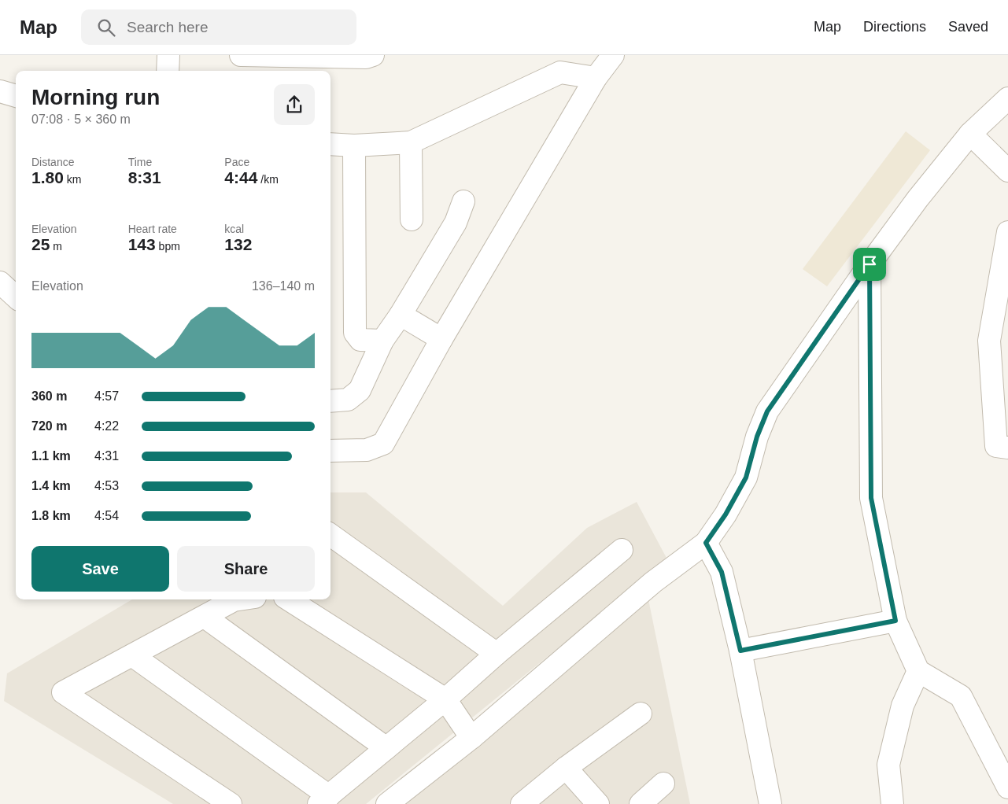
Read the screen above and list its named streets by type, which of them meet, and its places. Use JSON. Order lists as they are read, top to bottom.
{
  "page": {
    "header": "Map",
    "search": "Search here",
    "nav": ["Map", "Directions", "Saved"],
    "heading": ["Morning run", "07:08 · 5 × 360 m"],
    "stats": [
      ["Distance", "1.80 km"],
      ["Time", "8:31"],
      ["Pace", "4:44 /km"],
      ["Elevation", "25 m"],
      ["Heart rate", "143 bpm"],
      ["kcal", "132"]
    ],
    "chart": ["Elevation", "136–140 m"],
    "list": [
      {
        "name": "360 m",
        "note": "4:57"
      },
      {
        "name": "720 m",
        "note": "4:22"
      },
      {
        "name": "1.1 km",
        "note": "4:31"
      },
      {
        "name": "1.4 km",
        "note": "4:53"
      },
      {
        "name": "1.8 km",
        "note": "4:54"
      }
    ],
    "buttons": ["Save", "Share"]
  }
}
